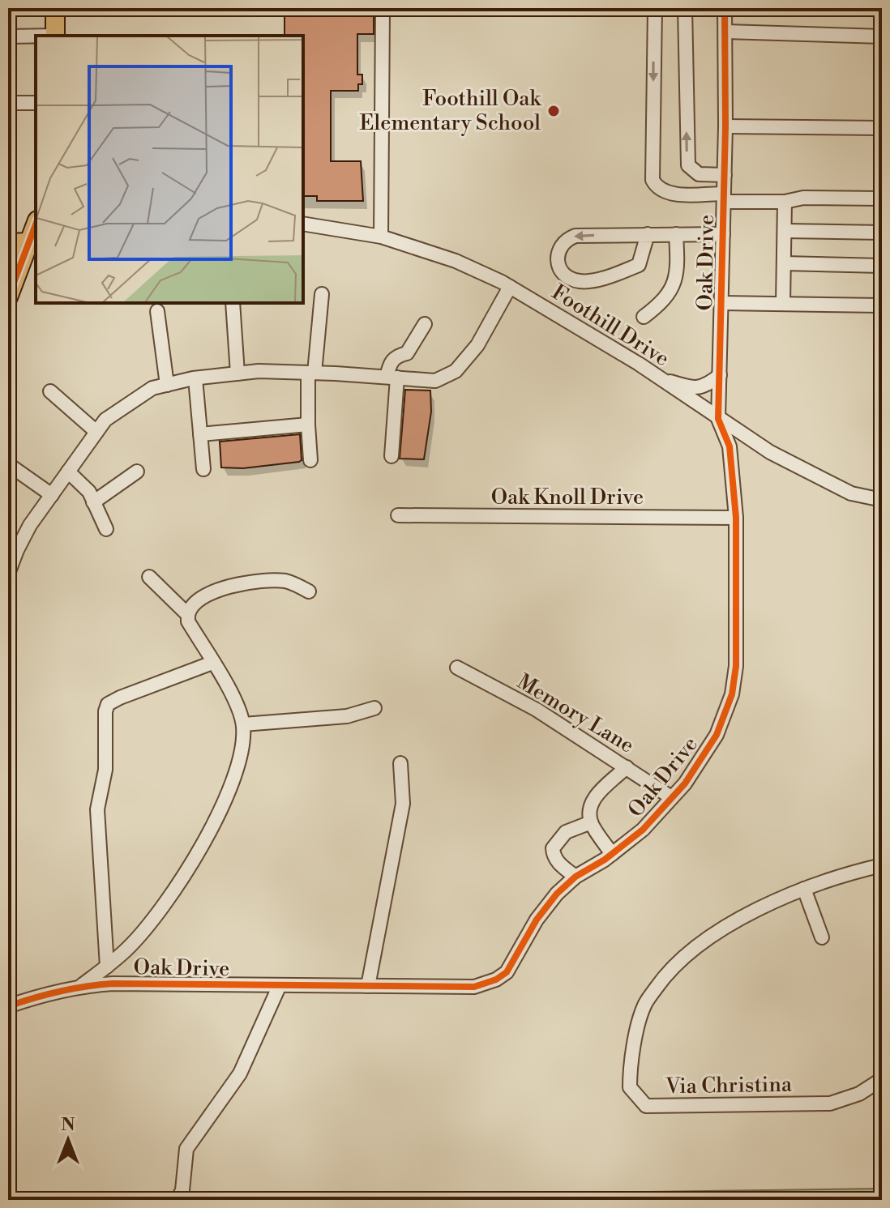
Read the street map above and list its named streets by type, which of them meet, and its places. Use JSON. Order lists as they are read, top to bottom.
{
  "streets": {
    "street": [
      "Oak Drive",
      "Foothill Drive",
      "Oak Knoll Drive",
      "Memory Lane",
      "Via Christina"
    ]
  },
  "crossings": [
    ["Oak Drive", "Foothill Drive"],
    ["Oak Drive", "Oak Knoll Drive"],
    ["Oak Drive", "Memory Lane"]
  ],
  "places": ["Foothill Oak Elementary School"],
  "north": "top"
}
